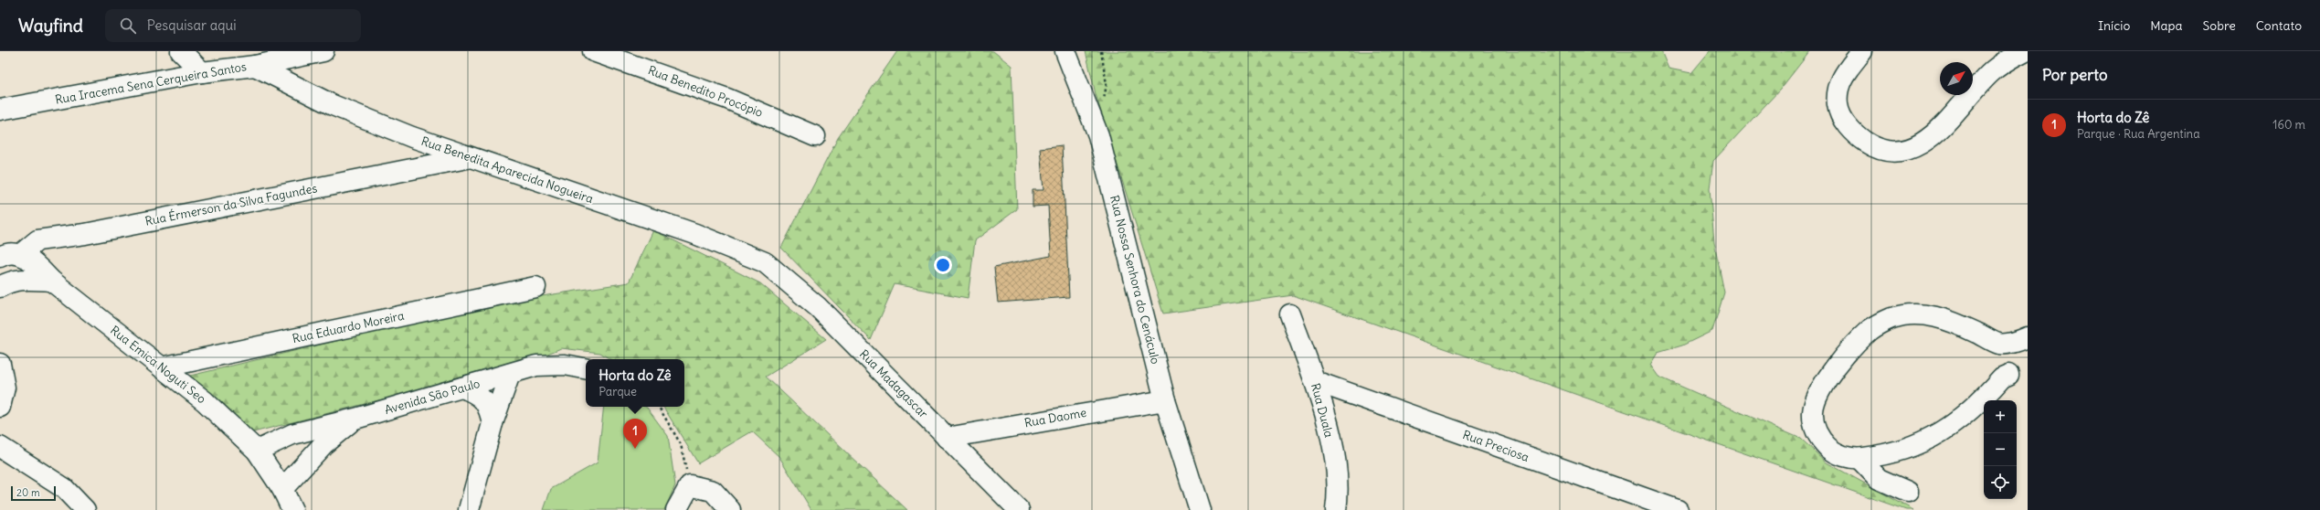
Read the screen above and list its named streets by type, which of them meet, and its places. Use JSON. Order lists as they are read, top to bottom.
{
  "streets": {
    "street": [
      "Rua Iracema Sena Cerqueira Santos",
      "Rua Benedito Procópio",
      "Rua Benedita Aparecida Nogueira",
      "Rua Érmerson da Silva Fagundes",
      "Rua Nossa Senhora do Cenáculo",
      "Rua Eduardo Moreira",
      "Rua Emica Noguti Seo",
      "Rua Madagascar",
      "Avenida São Paulo",
      "Rua Duala",
      "Rua Daome",
      "Rua Preciosa"
    ]
  },
  "crossings": [
    ["Rua Iracema Sena Cerqueira Santos", "Rua Benedita Aparecida Nogueira"],
    ["Rua Benedita Aparecida Nogueira", "Rua Érmerson da Silva Fagundes"],
    ["Rua Benedita Aparecida Nogueira", "Rua Madagascar"],
    ["Rua Érmerson da Silva Fagundes", "Rua Emica Noguti Seo"],
    ["Rua Nossa Senhora do Cenáculo", "Rua Daome"],
    ["Rua Eduardo Moreira", "Rua Emica Noguti Seo"],
    ["Rua Emica Noguti Seo", "Avenida São Paulo"],
    ["Rua Madagascar", "Rua Daome"],
    ["Rua Duala", "Rua Preciosa"]
  ],
  "scale_bar": "20 m",
  "north": "top right",
  "page": {
    "header": "Wayfind",
    "search": "Pesquisar aqui",
    "nav": [
      "Início",
      "Mapa",
      "Sobre",
      "Contato"
    ],
    "heading": "Por perto",
    "list": [
      {
        "mark": "1",
        "name": "Horta do Zê",
        "note": "Parque · Rua Argentina",
        "value": "160 m"
      }
    ],
    "popup": ["Horta do Zê", "Parque"],
    "map_buttons": ["+", "−"],
    "pins": "1",
    "scale": "20 m"
  }
}
